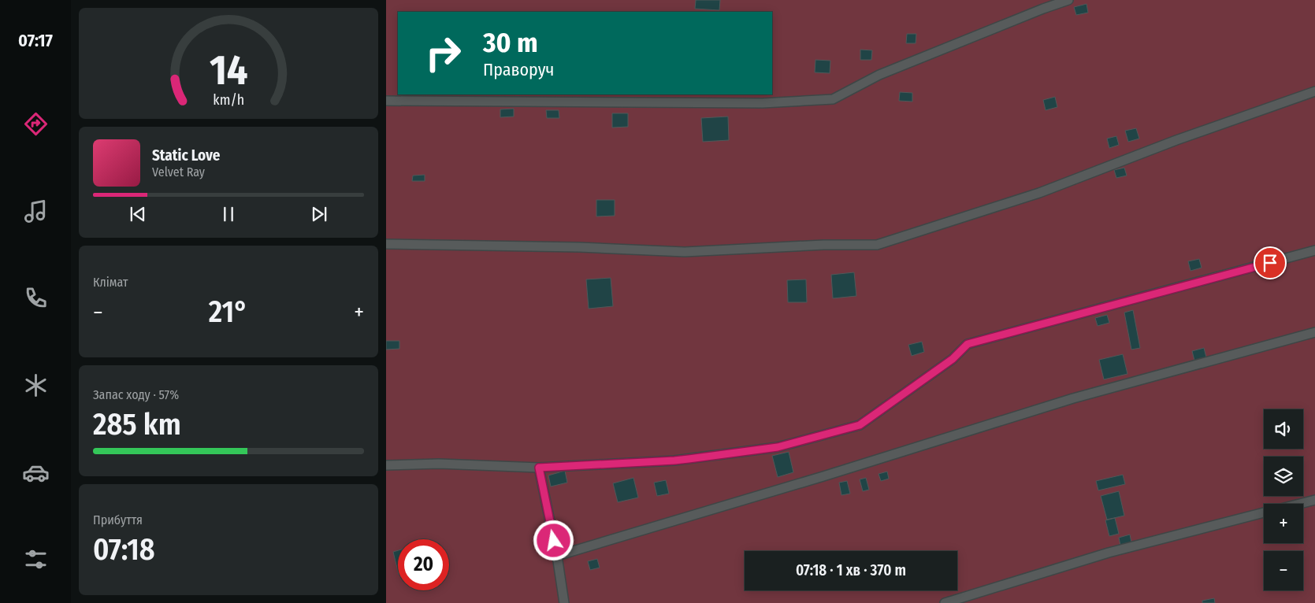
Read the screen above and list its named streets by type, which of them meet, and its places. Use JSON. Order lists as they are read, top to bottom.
{
  "page": {
    "tabs": "07:17",
    "turn": ["30 m", "Праворуч"],
    "song": ["Static Love", "Velvet Ray"],
    "tile": [
      "Клімат",
      ["Запас ходу · 57%", "285 km"],
      ["Прибуття", "07:18"]
    ],
    "heat": ["−", "21°", "+"],
    "map_buttons": ["+", "−"],
    "limit": "20",
    "trip": "07:18 · 1 хв · 370 m",
    "gauge": ["14", "km/h"]
  }
}
